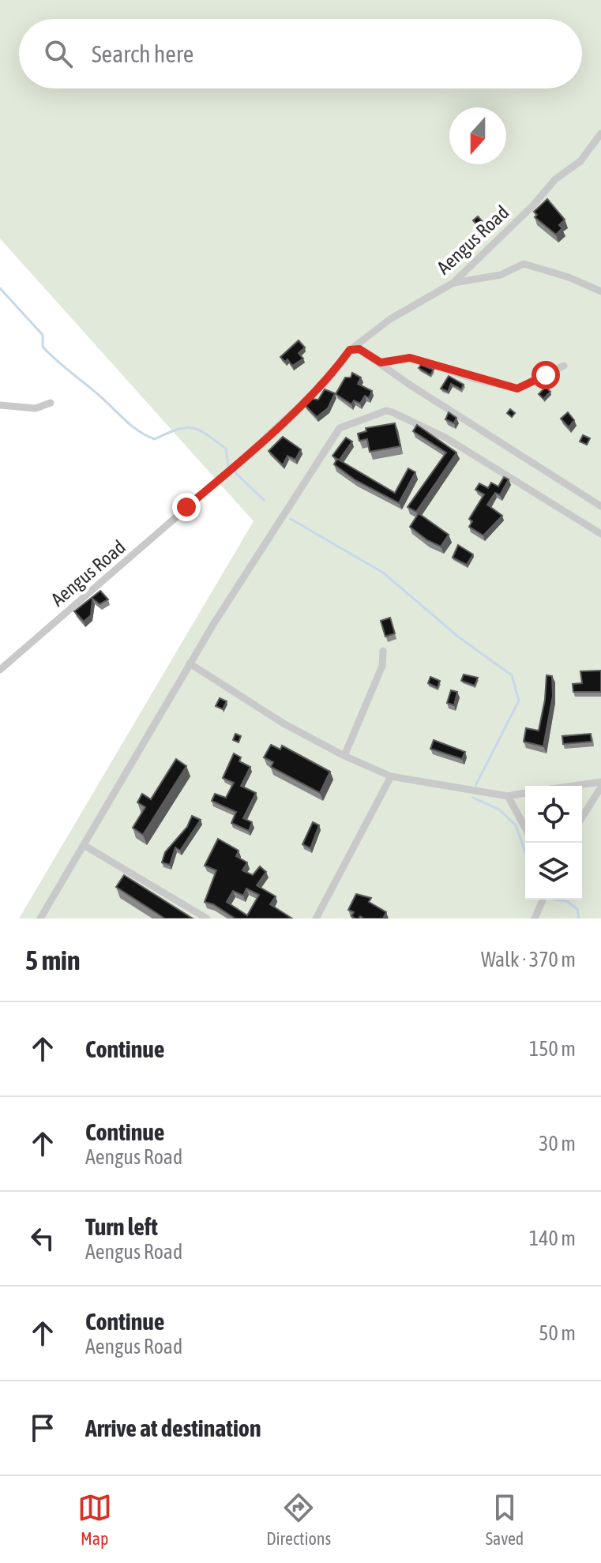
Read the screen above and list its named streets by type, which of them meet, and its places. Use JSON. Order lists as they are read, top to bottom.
{
  "streets": {
    "street": ["Aengus Road"]
  },
  "north": "bottom",
  "page": {
    "search": "Search here",
    "heading": ["5 min", "Walk · 370 m"],
    "list": [
      ["Continue", "150 m"],
      ["Continue", "Aengus Road", "30 m"],
      ["Turn left", "Aengus Road", "140 m"],
      ["Continue", "Aengus Road", "50 m"],
      "Arrive at destination"
    ],
    "nav": ["Map", "Directions", "Saved"]
  }
}
